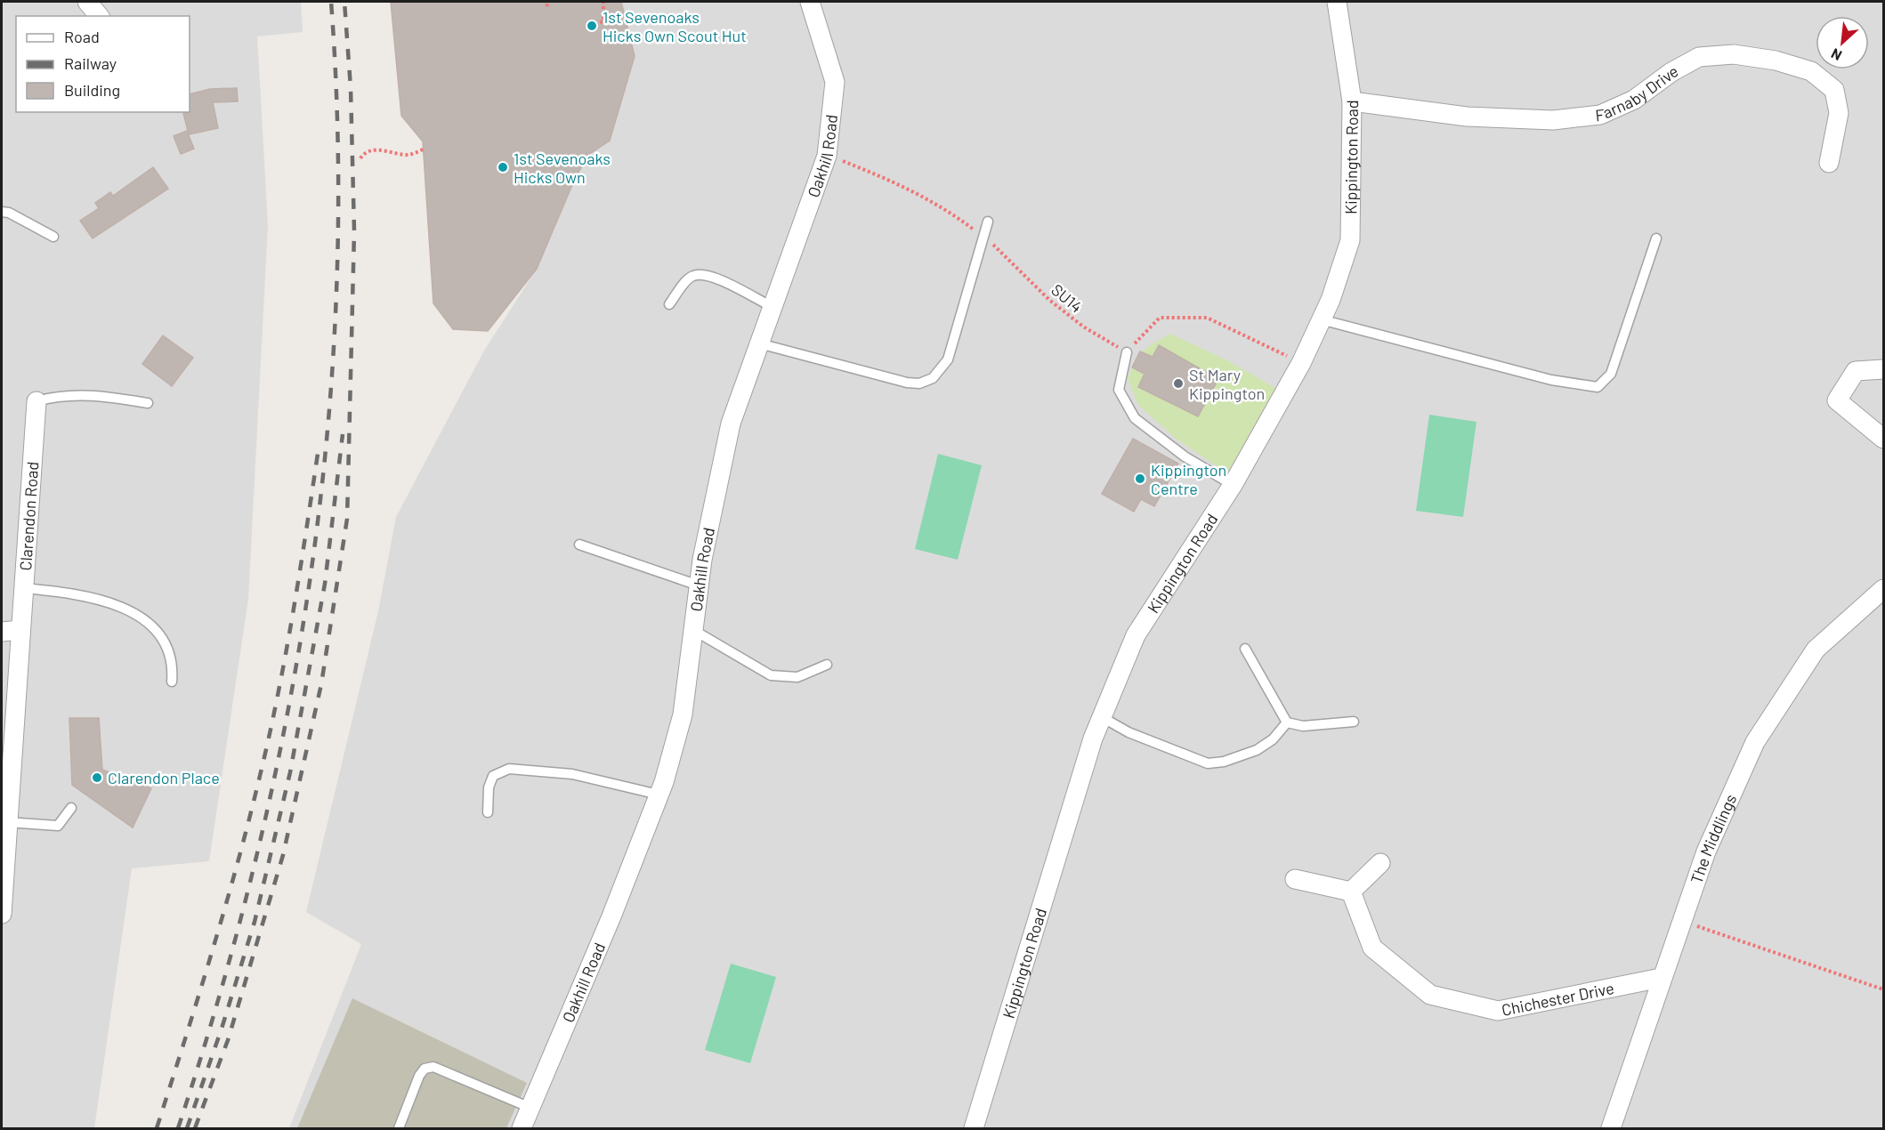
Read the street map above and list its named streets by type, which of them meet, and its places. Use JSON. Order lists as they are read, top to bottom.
{
  "streets": {
    "street": [
      "Farnaby Drive",
      "Oakhill Road",
      "Kippington Road",
      "Clarendon Road",
      "The Middlings",
      "Chichester Drive"
    ],
    "path": ["SU14"]
  },
  "crossings": [
    ["Farnaby Drive", "Kippington Road"],
    ["Oakhill Road", "SU14"],
    ["The Middlings", "Chichester Drive"]
  ],
  "places": [
    "1st Sevenoaks Hicks Own Scout Hut",
    "1st Sevenoaks Hicks Own",
    "St Mary Kippington",
    "Kippington Centre",
    "Clarendon Place"
  ],
  "legend": ["Road", "Railway", "Building"],
  "north": "bottom left"
}
